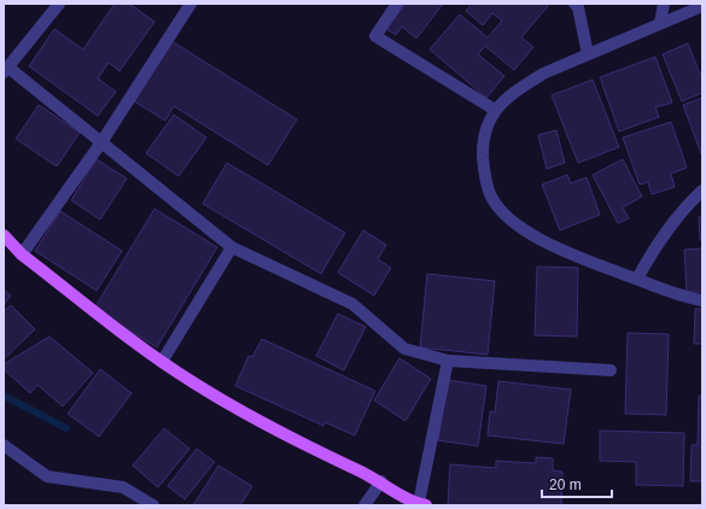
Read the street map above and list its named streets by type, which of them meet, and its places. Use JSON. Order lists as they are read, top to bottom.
{
  "scale_bar": "20 m"
}
